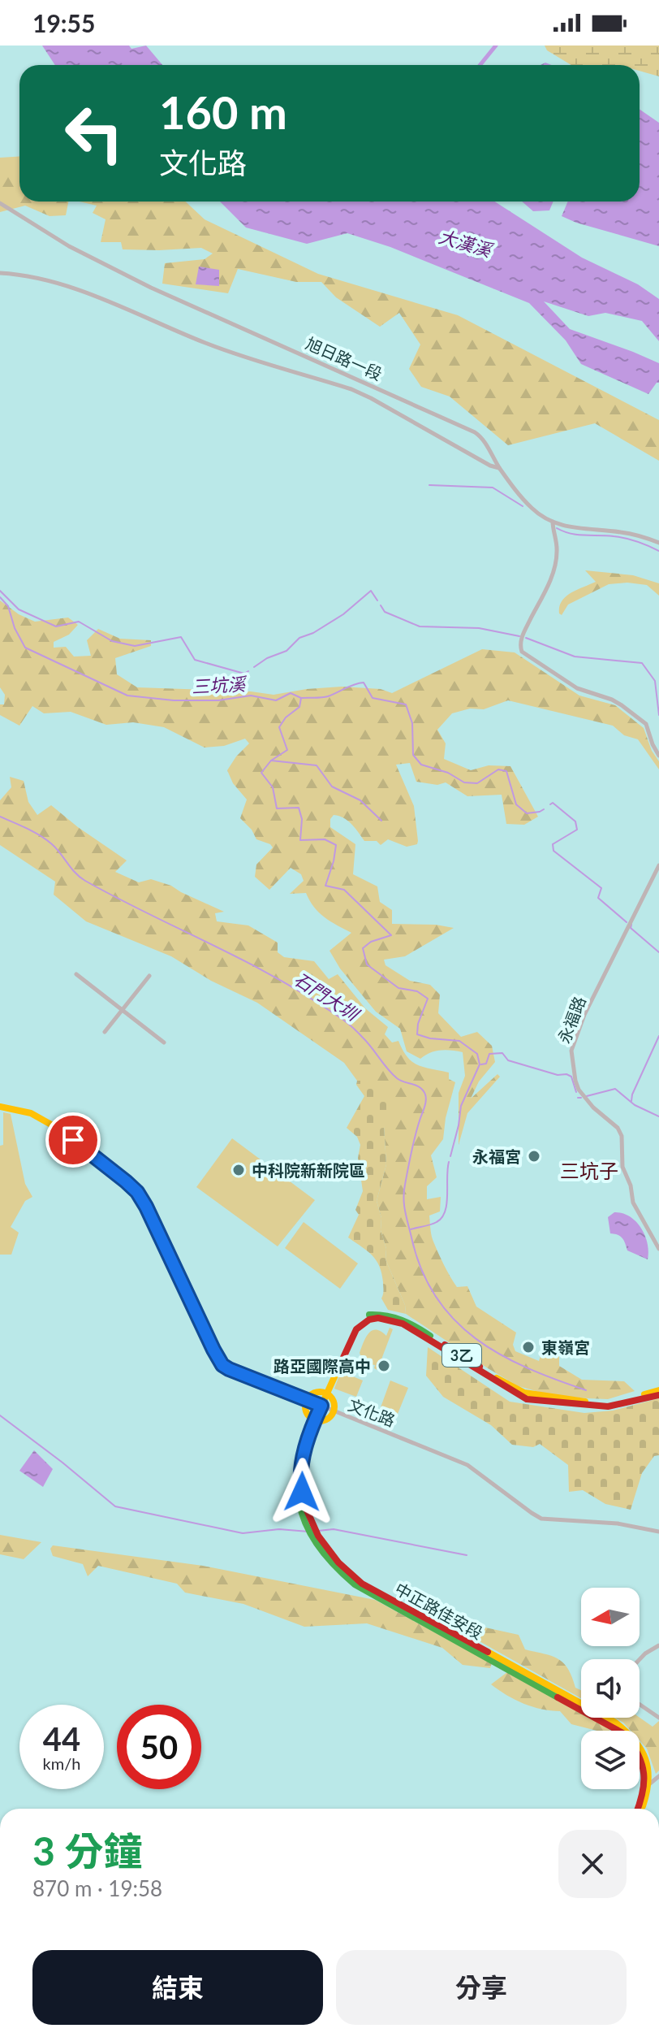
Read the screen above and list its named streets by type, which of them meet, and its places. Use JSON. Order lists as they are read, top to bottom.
{
  "streets": {
    "main road": ["3乙", "文化路", "中正路佳安段"],
    "street": ["旭日路一段", "永福路"]
  },
  "crossings": [
    ["3乙", "文化路"],
    ["3乙", "中正路佳安段"],
    ["文化路", "中正路佳安段"]
  ],
  "districts": ["三坑子"],
  "water": ["大漢溪", "三坑溪", "石門大圳"],
  "places": [
    "永福宮",
    "中科院新新院區",
    "東嶺宮",
    "路亞國際高中"
  ],
  "north": "left",
  "page": {
    "status": "19:55",
    "turn": ["160 m", "文化路"],
    "speed": "44 km/h",
    "limit": "50",
    "heading": ["3 分鐘", "870 m · 19:58"],
    "buttons": ["結束", "分享"]
  }
}
